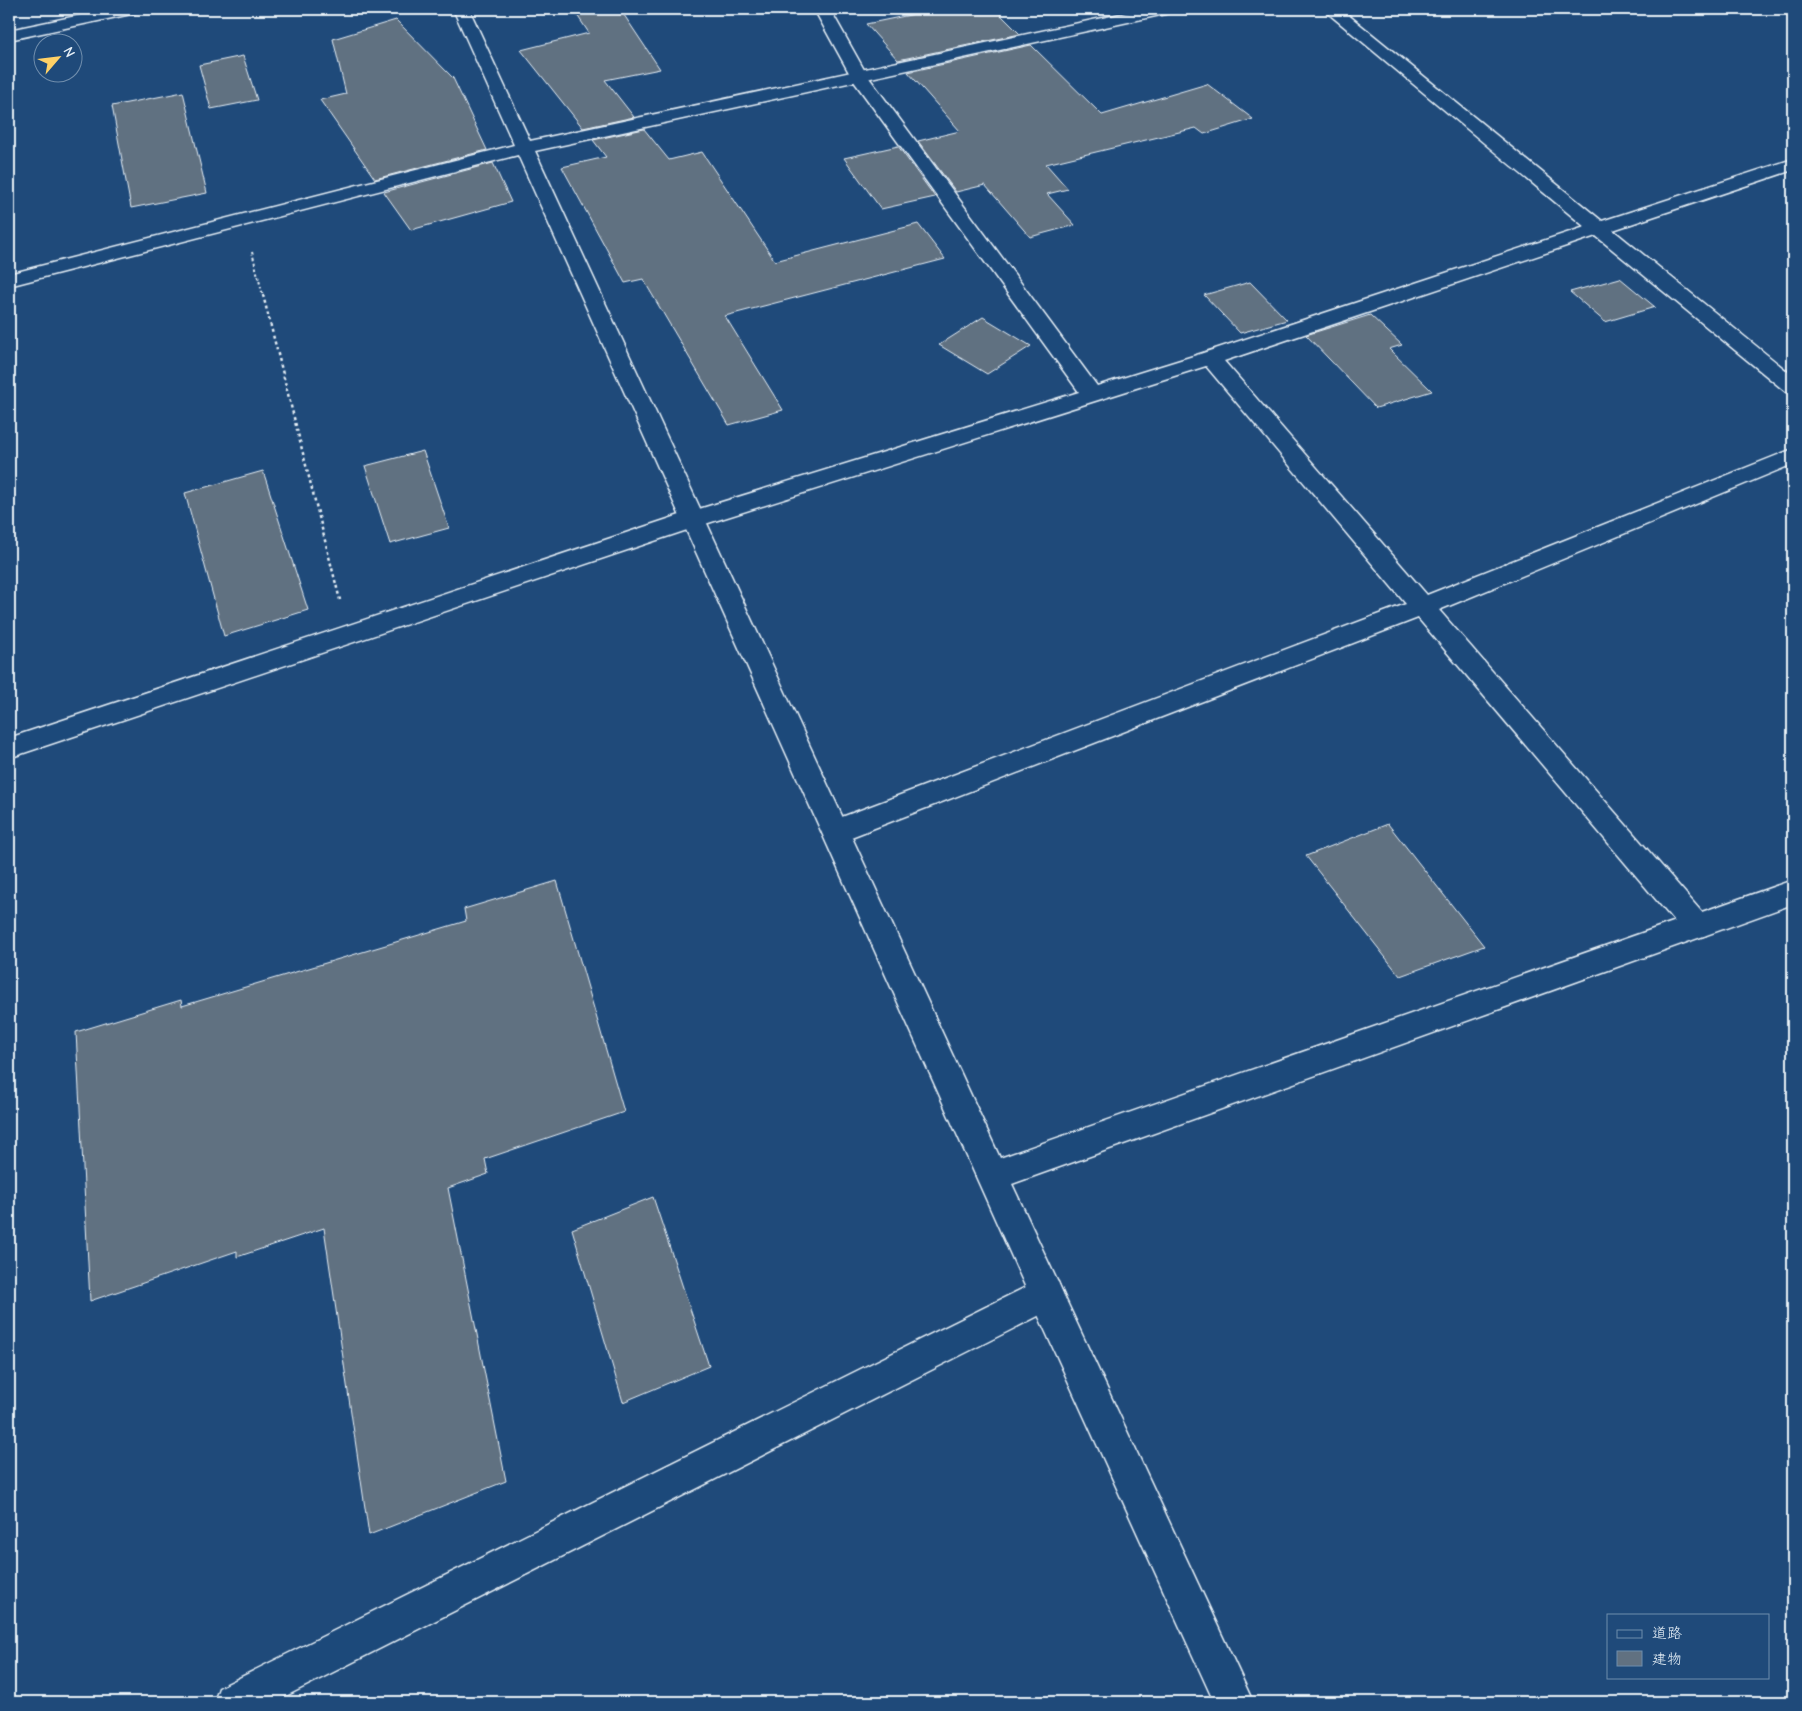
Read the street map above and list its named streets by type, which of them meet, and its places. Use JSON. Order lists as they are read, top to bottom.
{
  "legend": ["道路", "建物"],
  "north": "top right"
}
